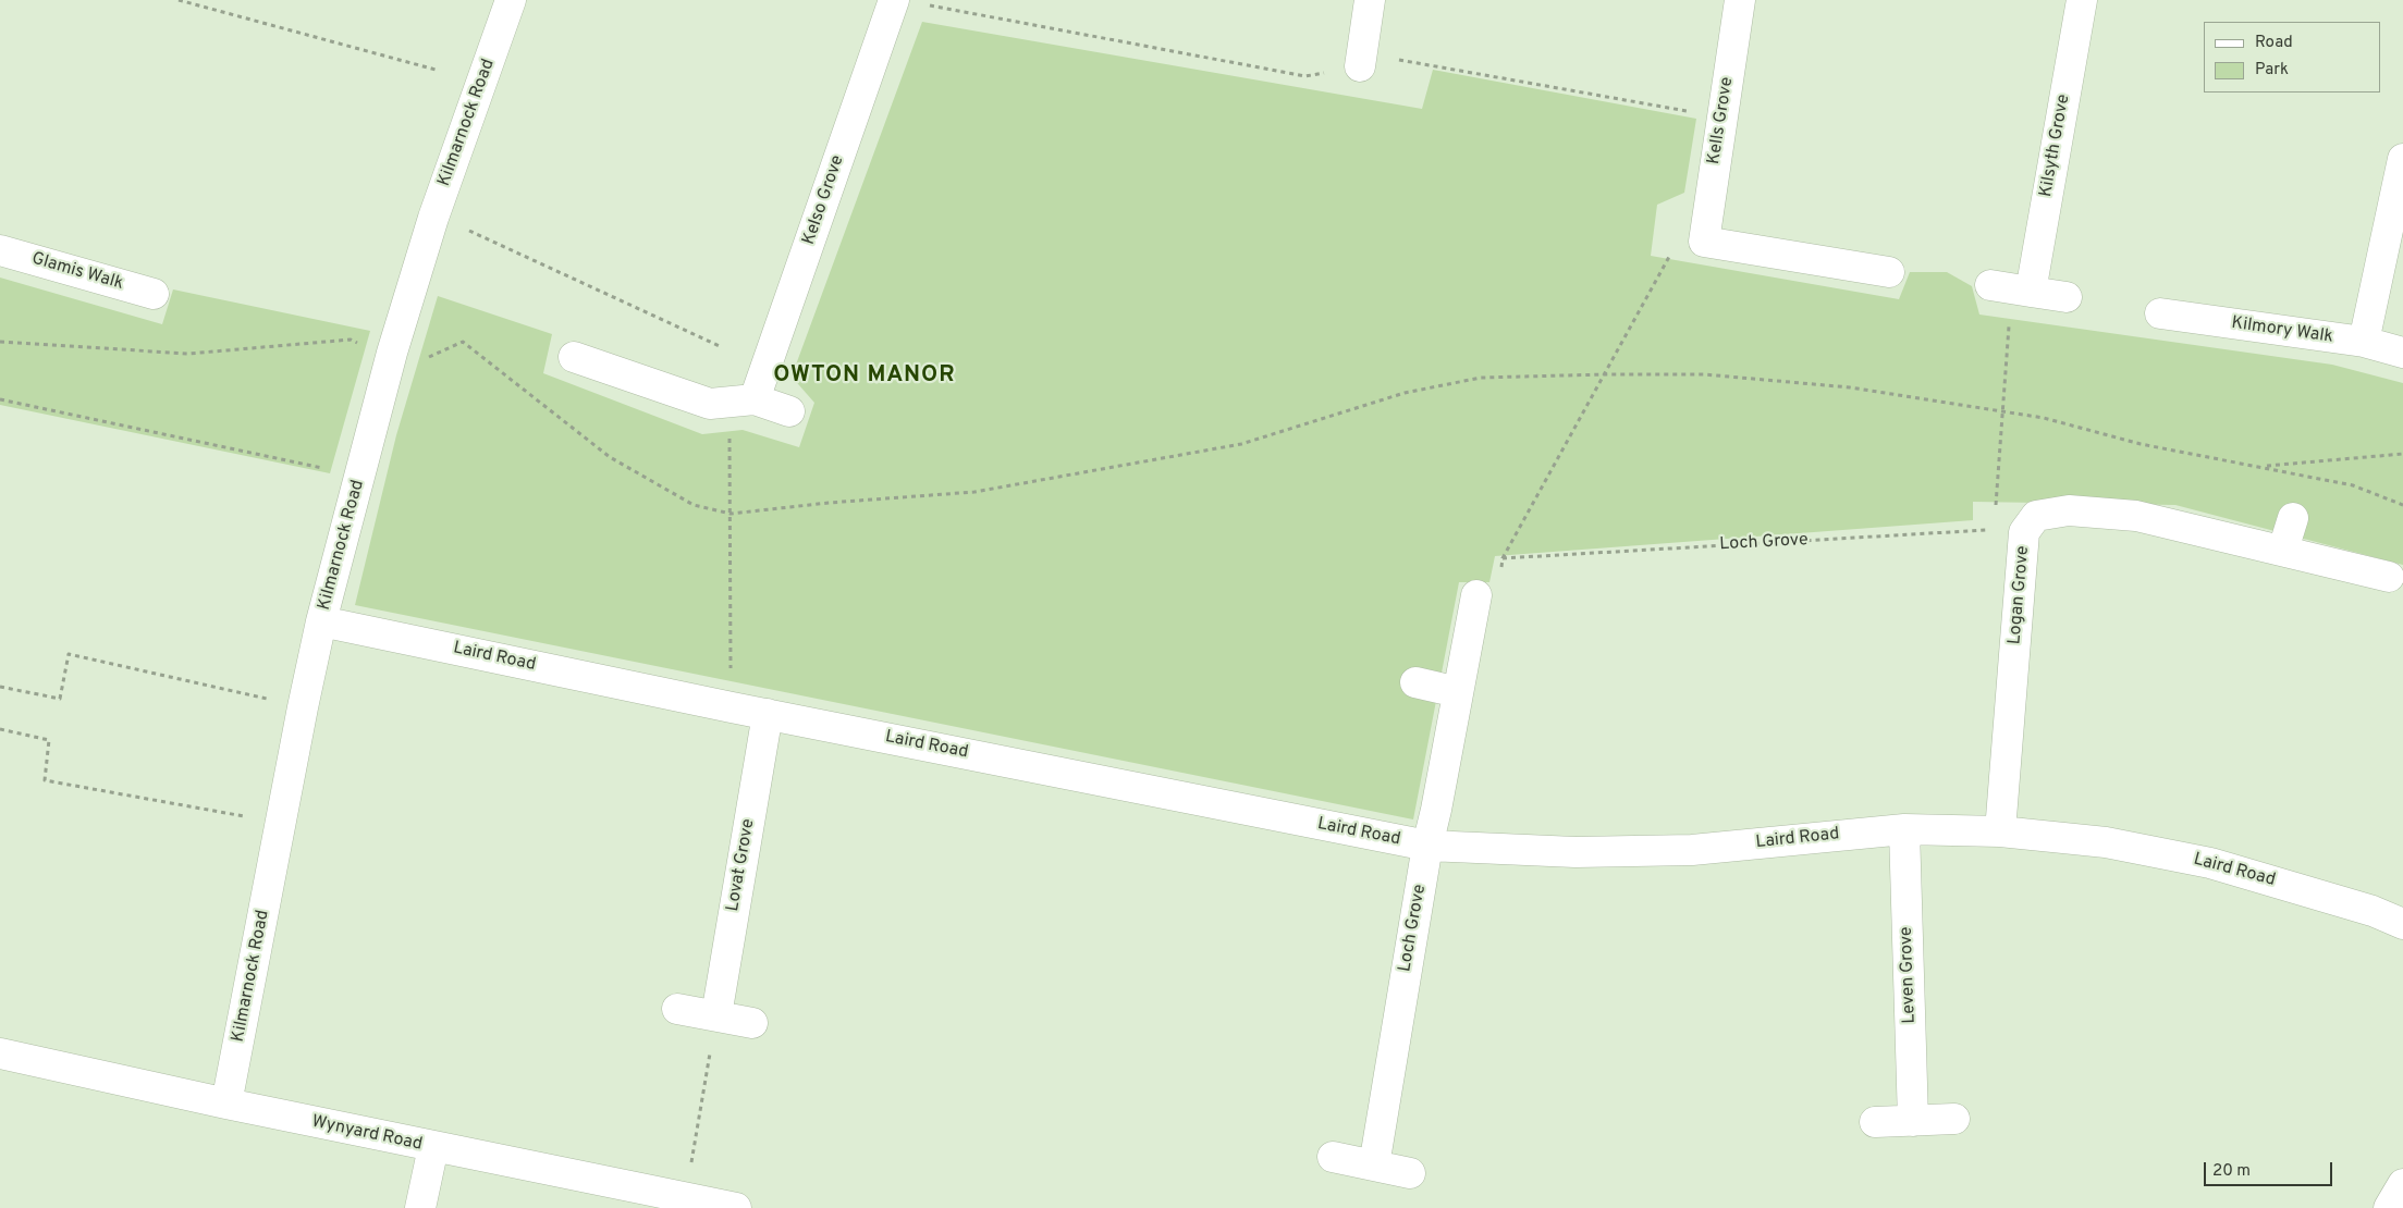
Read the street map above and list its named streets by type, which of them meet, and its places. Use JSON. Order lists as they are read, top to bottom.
{
  "streets": {
    "street": [
      "Kells Grove",
      "Kilmarnock Road",
      "Kilsyth Grove",
      "Kelso Grove",
      "Glamis Walk",
      "Kilmory Walk",
      "Loch Grove",
      "Logan Grove",
      "Laird Road",
      "Lovat Grove",
      "Leven Grove",
      "Wynyard Road"
    ]
  },
  "crossings": [
    ["Kilmarnock Road", "Laird Road"],
    ["Kilmarnock Road", "Wynyard Road"],
    ["Loch Grove", "Logan Grove"],
    ["Loch Grove", "Laird Road"],
    ["Logan Grove", "Laird Road"],
    ["Laird Road", "Lovat Grove"],
    ["Laird Road", "Leven Grove"]
  ],
  "districts": ["OWTON MANOR"],
  "legend": ["Road", "Park"],
  "scale_bar": "20 m"
}
